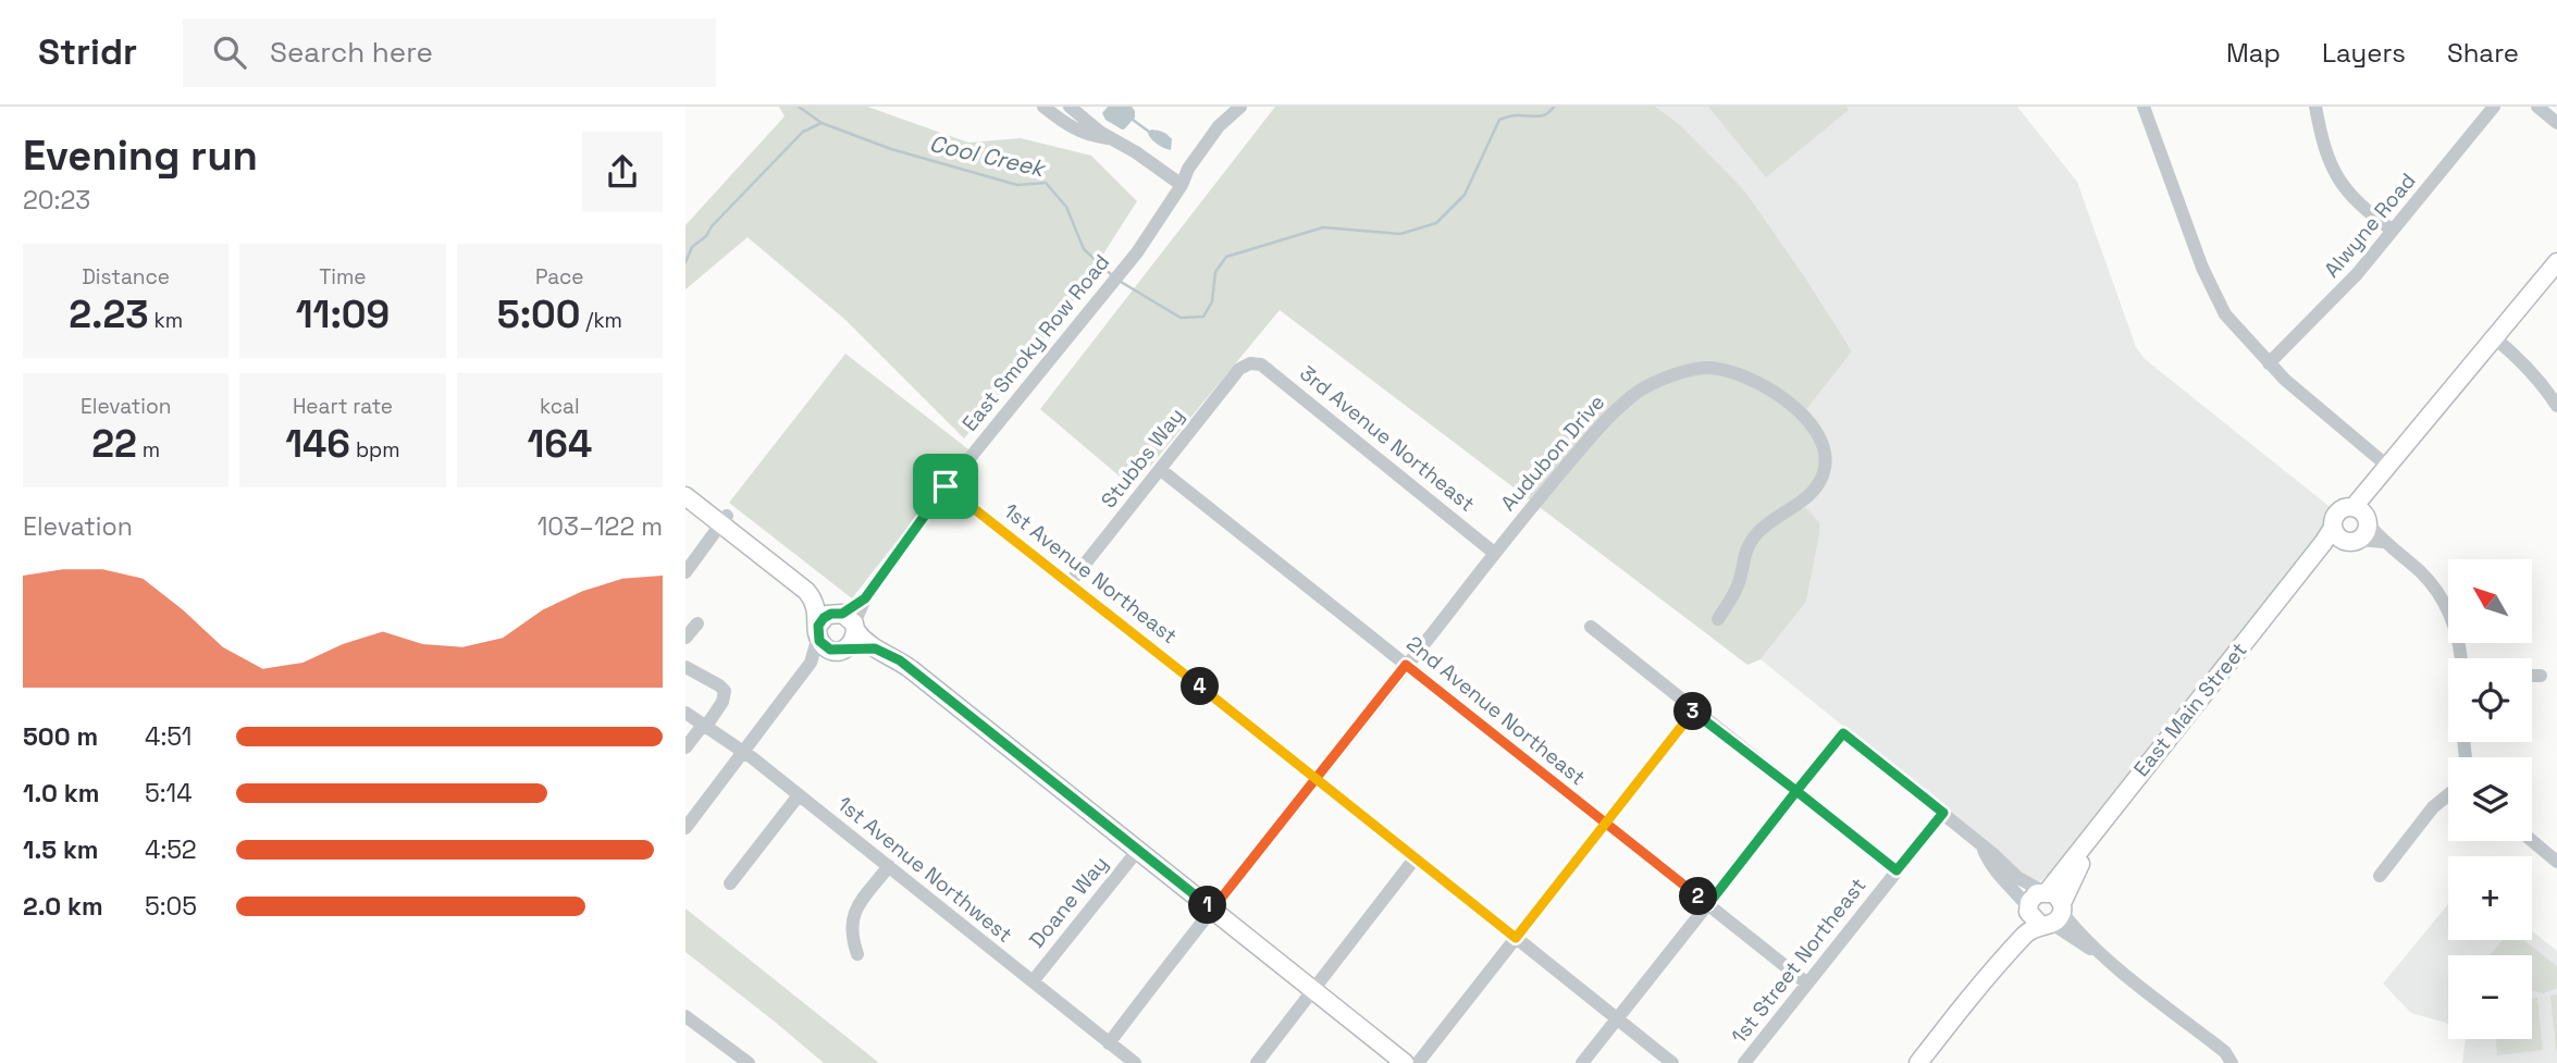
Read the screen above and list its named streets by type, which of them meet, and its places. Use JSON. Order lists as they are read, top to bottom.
{
  "streets": {
    "main road": ["East Main Street"],
    "street": [
      "Alwyne Road",
      "East Smoky Row Road",
      "3rd Avenue Northeast",
      "Audubon Drive",
      "Stubbs Way",
      "1st Avenue Northeast",
      "2nd Avenue Northeast",
      "1st Avenue Northwest",
      "Doane Way",
      "1st Street Northeast"
    ]
  },
  "crossings": [
    ["East Smoky Row Road", "1st Avenue Northeast"],
    ["3rd Avenue Northeast", "Audubon Drive"],
    ["3rd Avenue Northeast", "Stubbs Way"],
    ["Audubon Drive", "1st Avenue Northeast"],
    ["Audubon Drive", "2nd Avenue Northeast"],
    ["Audubon Drive", "1st Avenue Northwest"],
    ["Stubbs Way", "1st Avenue Northeast"],
    ["Stubbs Way", "2nd Avenue Northeast"],
    ["2nd Avenue Northeast", "1st Street Northeast"],
    ["1st Avenue Northwest", "Doane Way"]
  ],
  "water": ["Cool Creek"],
  "north": "top left",
  "page": {
    "header": "Stridr",
    "search": "Search here",
    "nav": ["Map", "Layers", "Share"],
    "heading": ["Evening run", "20:23"],
    "stats": [
      ["Distance", "2.23 km"],
      ["Time", "11:09"],
      ["Pace", "5:00 /km"],
      ["Elevation", "22 m"],
      ["Heart rate", "146 bpm"],
      ["kcal", "164"]
    ],
    "chart": ["Elevation", "103–122 m"],
    "map_buttons": ["+", "−"],
    "pins": [
      "4",
      "3",
      "2",
      "1"
    ],
    "list": [
      {
        "name": "500 m",
        "note": "4:51"
      },
      {
        "name": "1.0 km",
        "note": "5:14"
      },
      {
        "name": "1.5 km",
        "note": "4:52"
      },
      {
        "name": "2.0 km",
        "note": "5:05"
      }
    ]
  }
}
